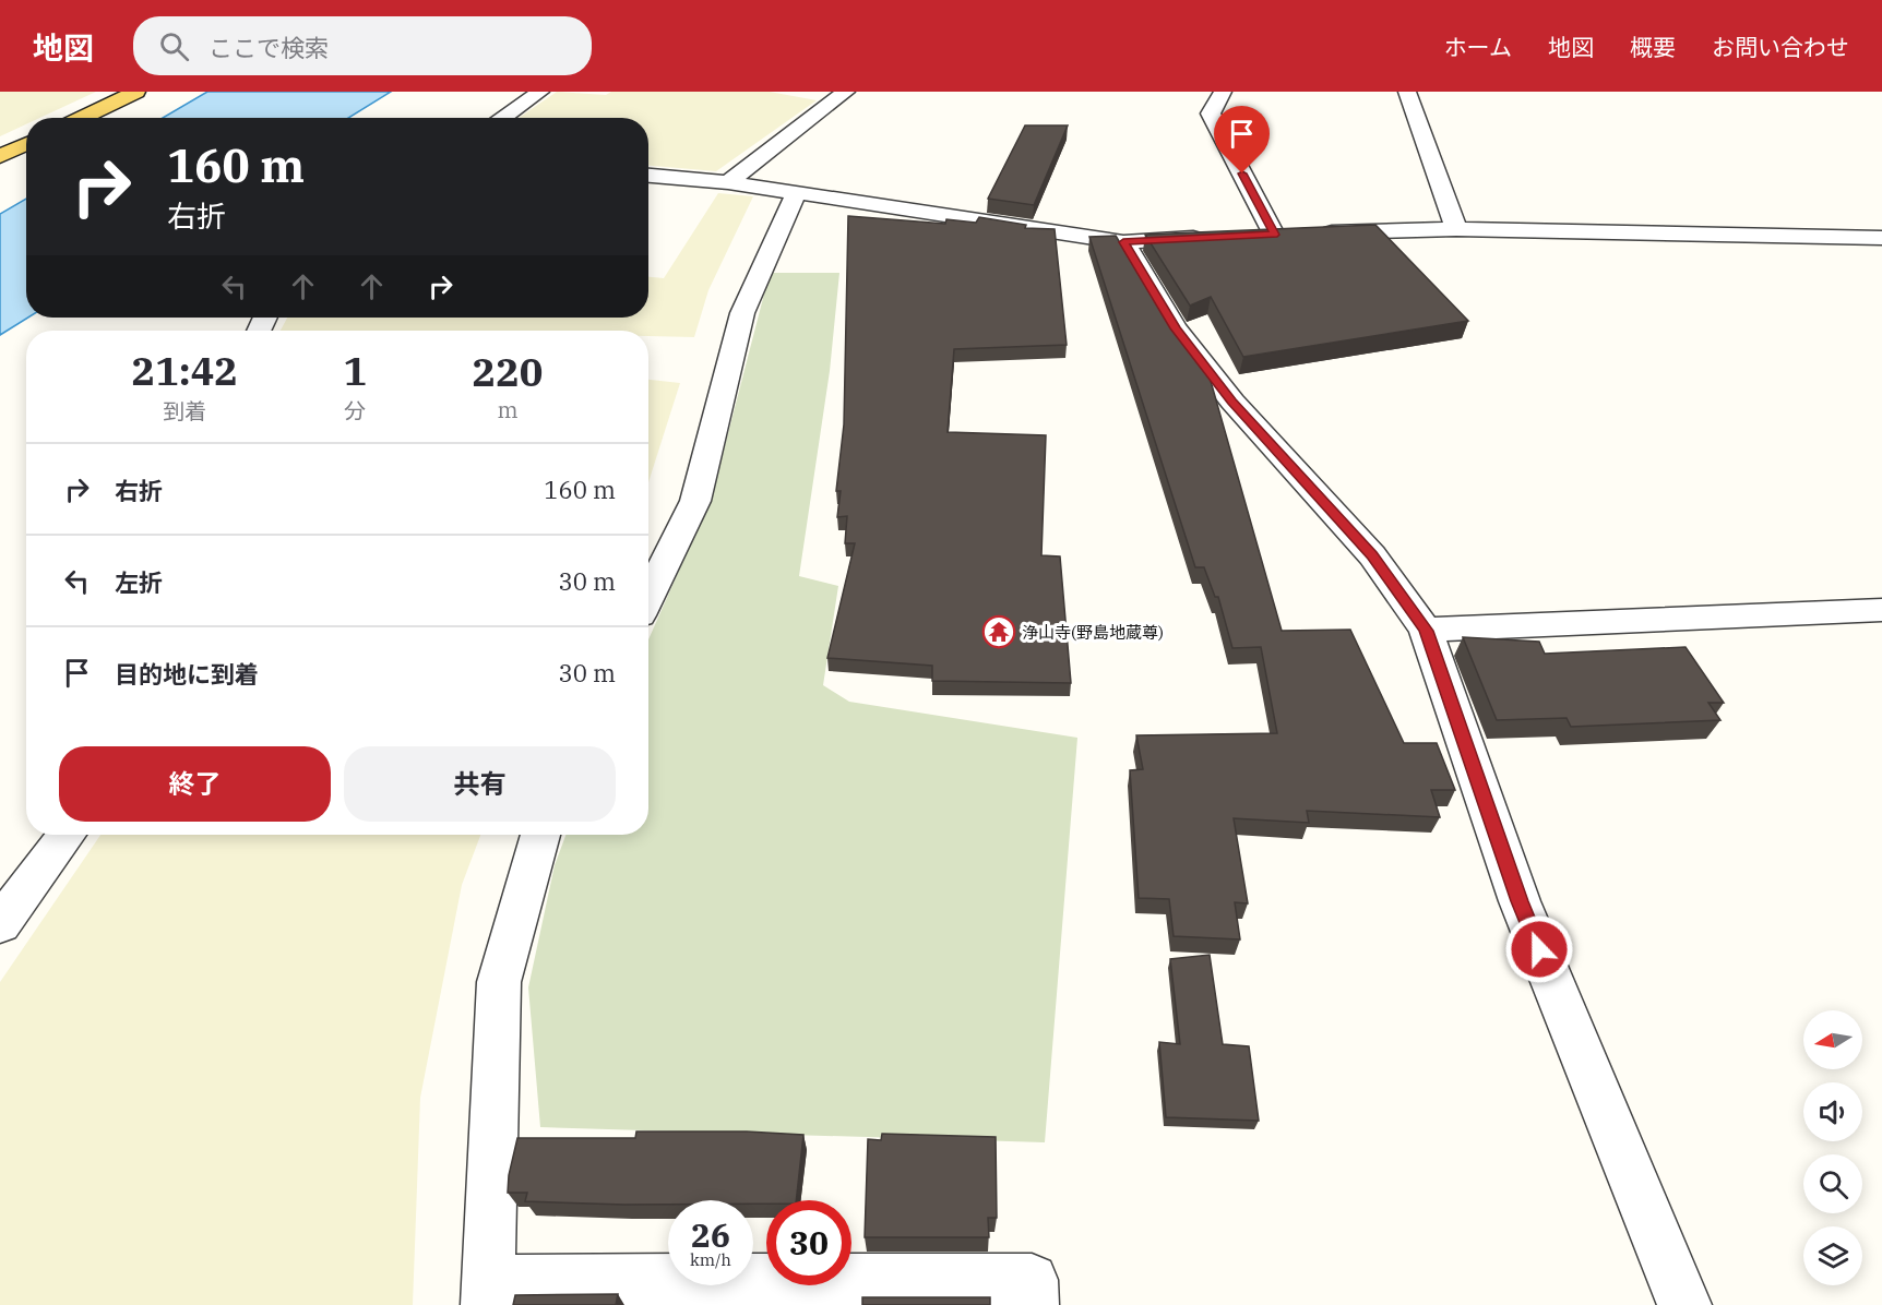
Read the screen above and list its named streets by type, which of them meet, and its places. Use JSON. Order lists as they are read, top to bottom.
{
  "places": {
    "temple": ["浄山寺(野島地蔵尊)"]
  },
  "north": "left",
  "page": {
    "header": "地図",
    "search": "ここで検索",
    "nav": [
      "ホーム",
      "地図",
      "概要",
      "お問い合わせ"
    ],
    "turn": ["160 m", "右折"],
    "eta": [
      "21:42",
      "到着",
      "1",
      "分",
      "220",
      "m"
    ],
    "list": [
      {
        "name": "右折",
        "value": "160 m"
      },
      {
        "name": "左折",
        "value": "30 m"
      },
      {
        "name": "目的地に到着",
        "value": "30 m"
      }
    ],
    "buttons": ["終了", "共有"],
    "speed": "26 km/h",
    "limit": "30"
  }
}
